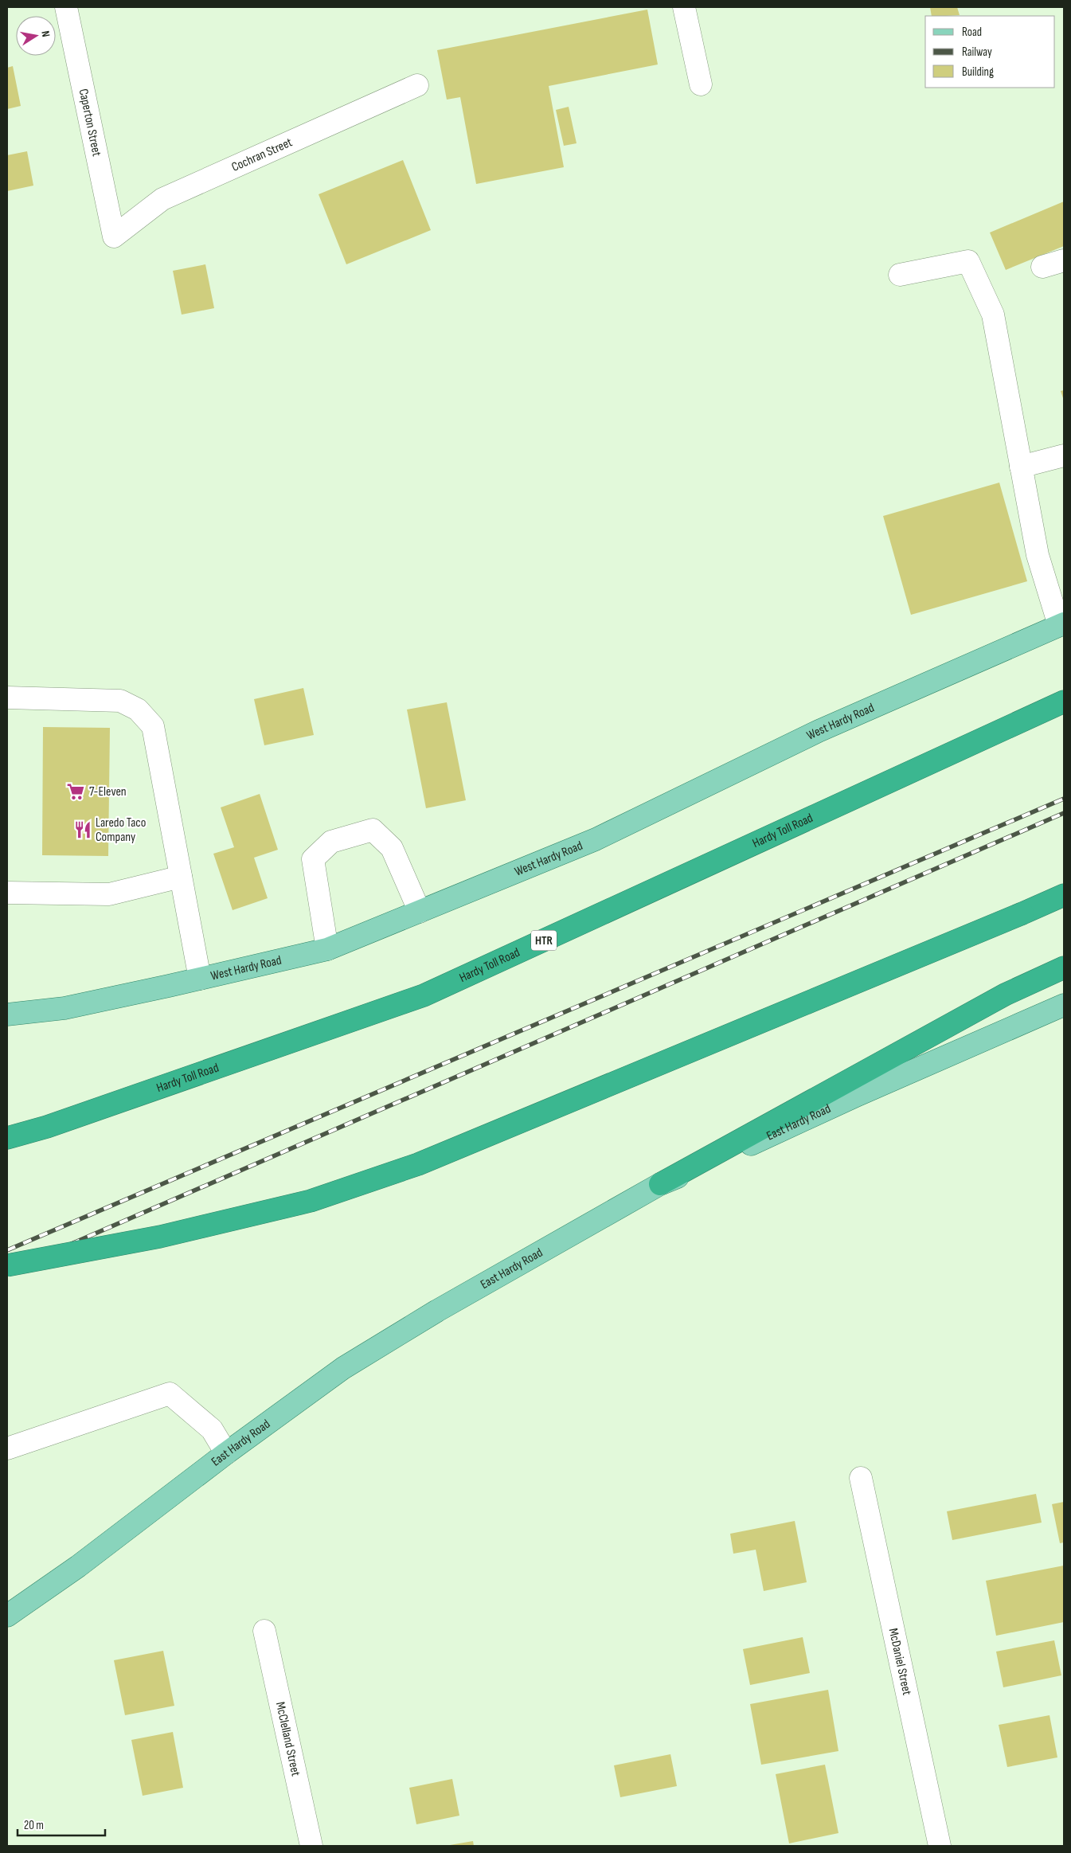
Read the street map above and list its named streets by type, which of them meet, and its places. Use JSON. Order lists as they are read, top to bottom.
{
  "streets": {
    "highway": ["Hardy Toll Road", "HTR"],
    "main road": ["West Hardy Road", "East Hardy Road"],
    "street": [
      "Caperton Street",
      "Cochran Street",
      "McDaniel Street",
      "McClelland Street"
    ]
  },
  "crossings": [
    ["Caperton Street", "Cochran Street"]
  ],
  "places": {
    "supermarket": ["7-Eleven"],
    "restaurant": ["Laredo Taco Company"]
  },
  "legend": ["Road", "Railway", "Building"],
  "scale_bar": "20 m",
  "north": "right"
}
